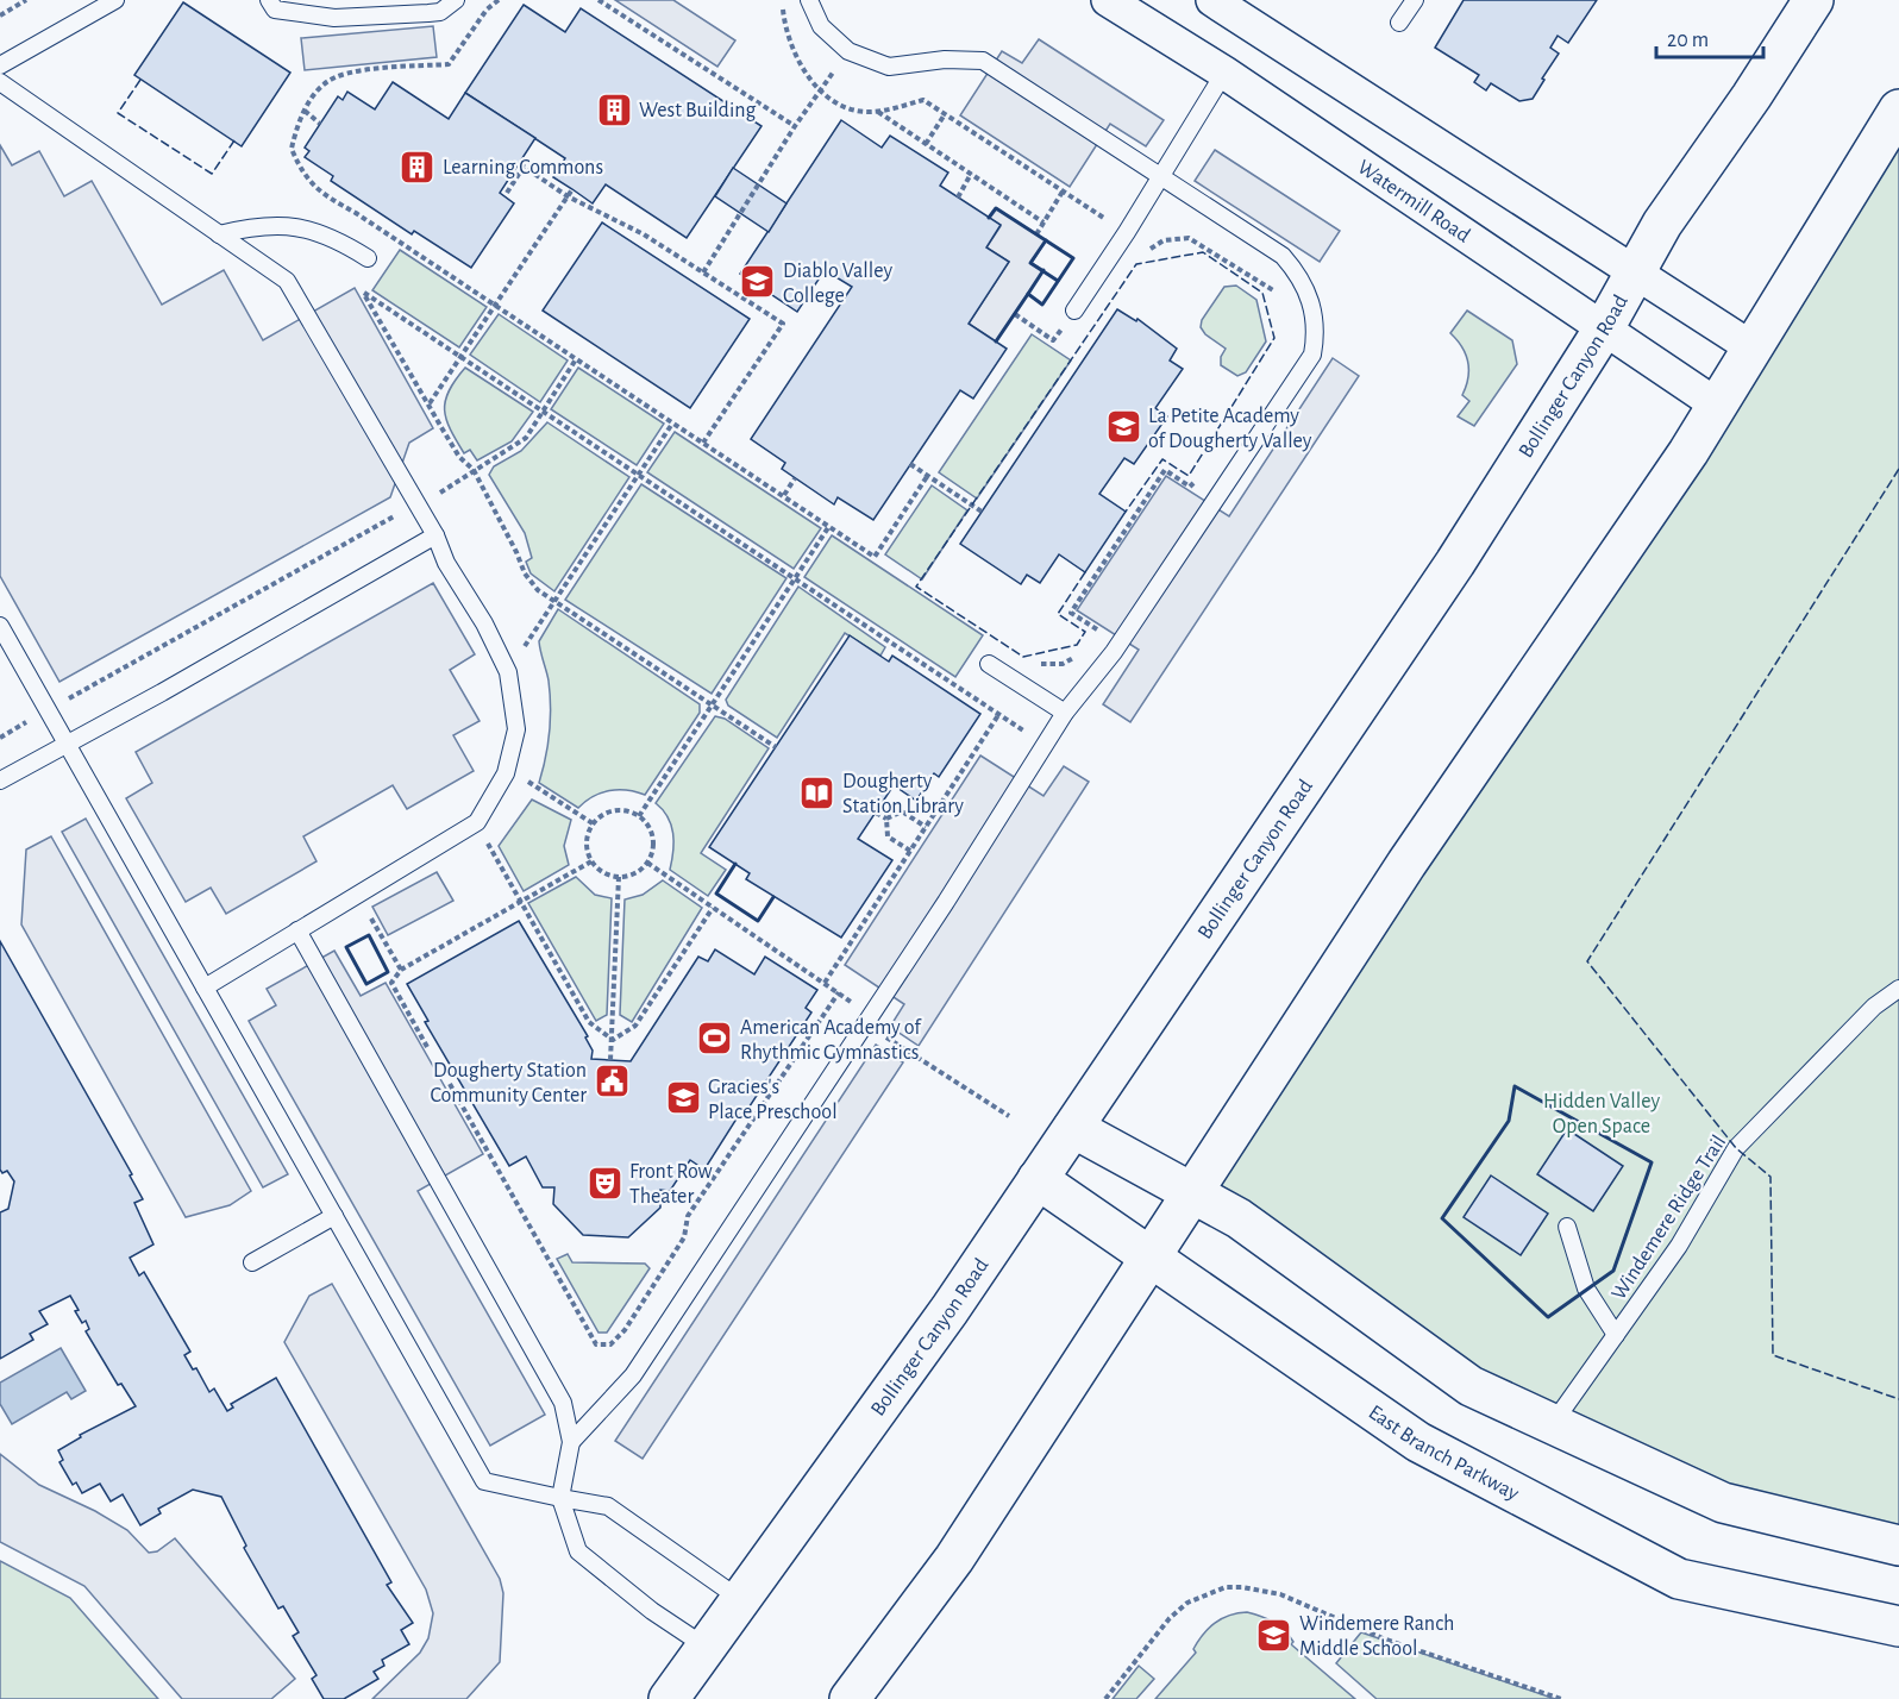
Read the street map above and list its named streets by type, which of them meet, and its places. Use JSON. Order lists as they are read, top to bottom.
{
  "streets": {
    "main road": ["Bollinger Canyon Road", "East Branch Parkway"],
    "street": ["Watermill Road"],
    "lane": ["Windemere Ridge Trail"]
  },
  "crossings": [
    ["Watermill Road", "Bollinger Canyon Road"],
    ["Bollinger Canyon Road", "East Branch Parkway"]
  ],
  "parks": ["Hidden Valley Open Space"],
  "places": {
    "building": ["West Building", "Learning Commons"],
    "school or university": [
      "Diablo Valley College",
      "La Petite Academy of Dougherty Valley",
      "Gracies's Place Preschool",
      "Windemere Ranch Middle School"
    ],
    "library": ["Dougherty Station Library"],
    "sports": ["American Academy of Rhythmic Gymnastics"],
    "public building": ["Dougherty Station Community Center"],
    "theatre": ["Front Row Theater"]
  },
  "scale_bar": "20 m"
}
